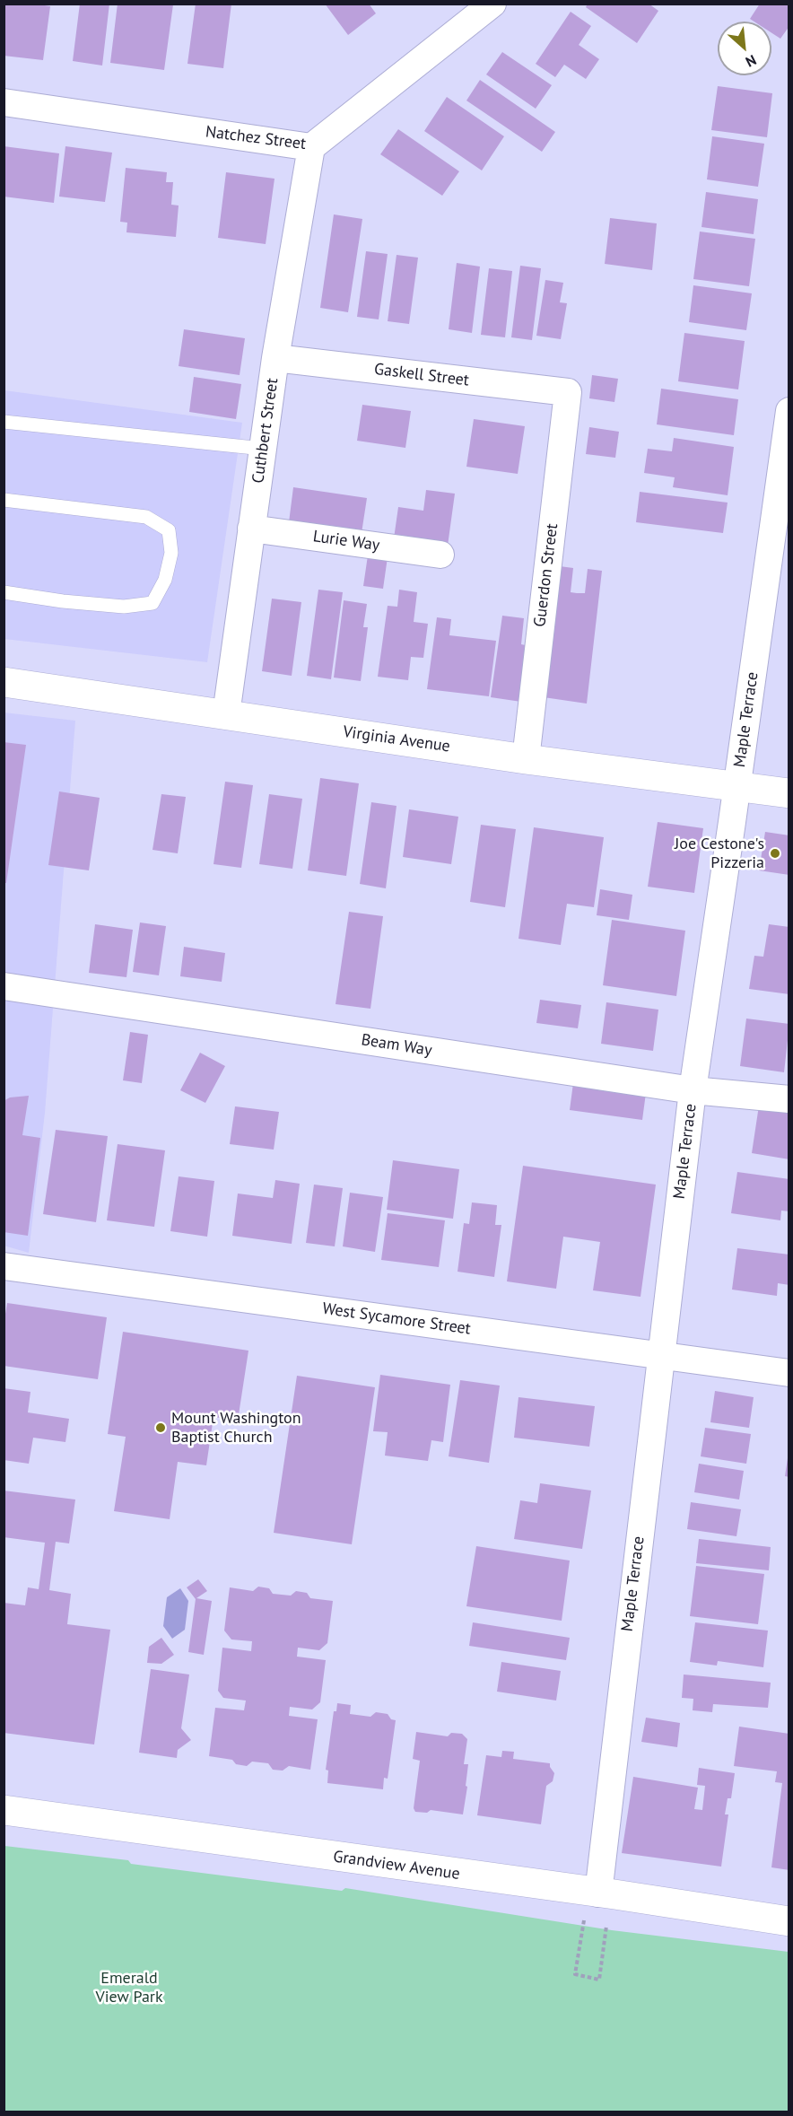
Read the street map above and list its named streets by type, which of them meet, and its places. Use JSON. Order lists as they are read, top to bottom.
{
  "streets": {
    "street": [
      "Natchez Street",
      "Gaskell Street",
      "Cuthbert Street",
      "Lurie Way",
      "Guerdon Street",
      "Maple Terrace",
      "Virginia Avenue",
      "Beam Way",
      "West Sycamore Street",
      "Grandview Avenue"
    ]
  },
  "crossings": [
    ["Natchez Street", "Cuthbert Street"],
    ["Gaskell Street", "Cuthbert Street"],
    ["Gaskell Street", "Guerdon Street"],
    ["Cuthbert Street", "Lurie Way"],
    ["Cuthbert Street", "Virginia Avenue"],
    ["Guerdon Street", "Virginia Avenue"],
    ["Maple Terrace", "Virginia Avenue"],
    ["Maple Terrace", "Beam Way"],
    ["Maple Terrace", "West Sycamore Street"],
    ["Maple Terrace", "Grandview Avenue"]
  ],
  "parks": ["Emerald View Park"],
  "places": ["Joe Cestone's Pizzeria", "Mount Washington Baptist Church"],
  "north": "bottom right"
}
